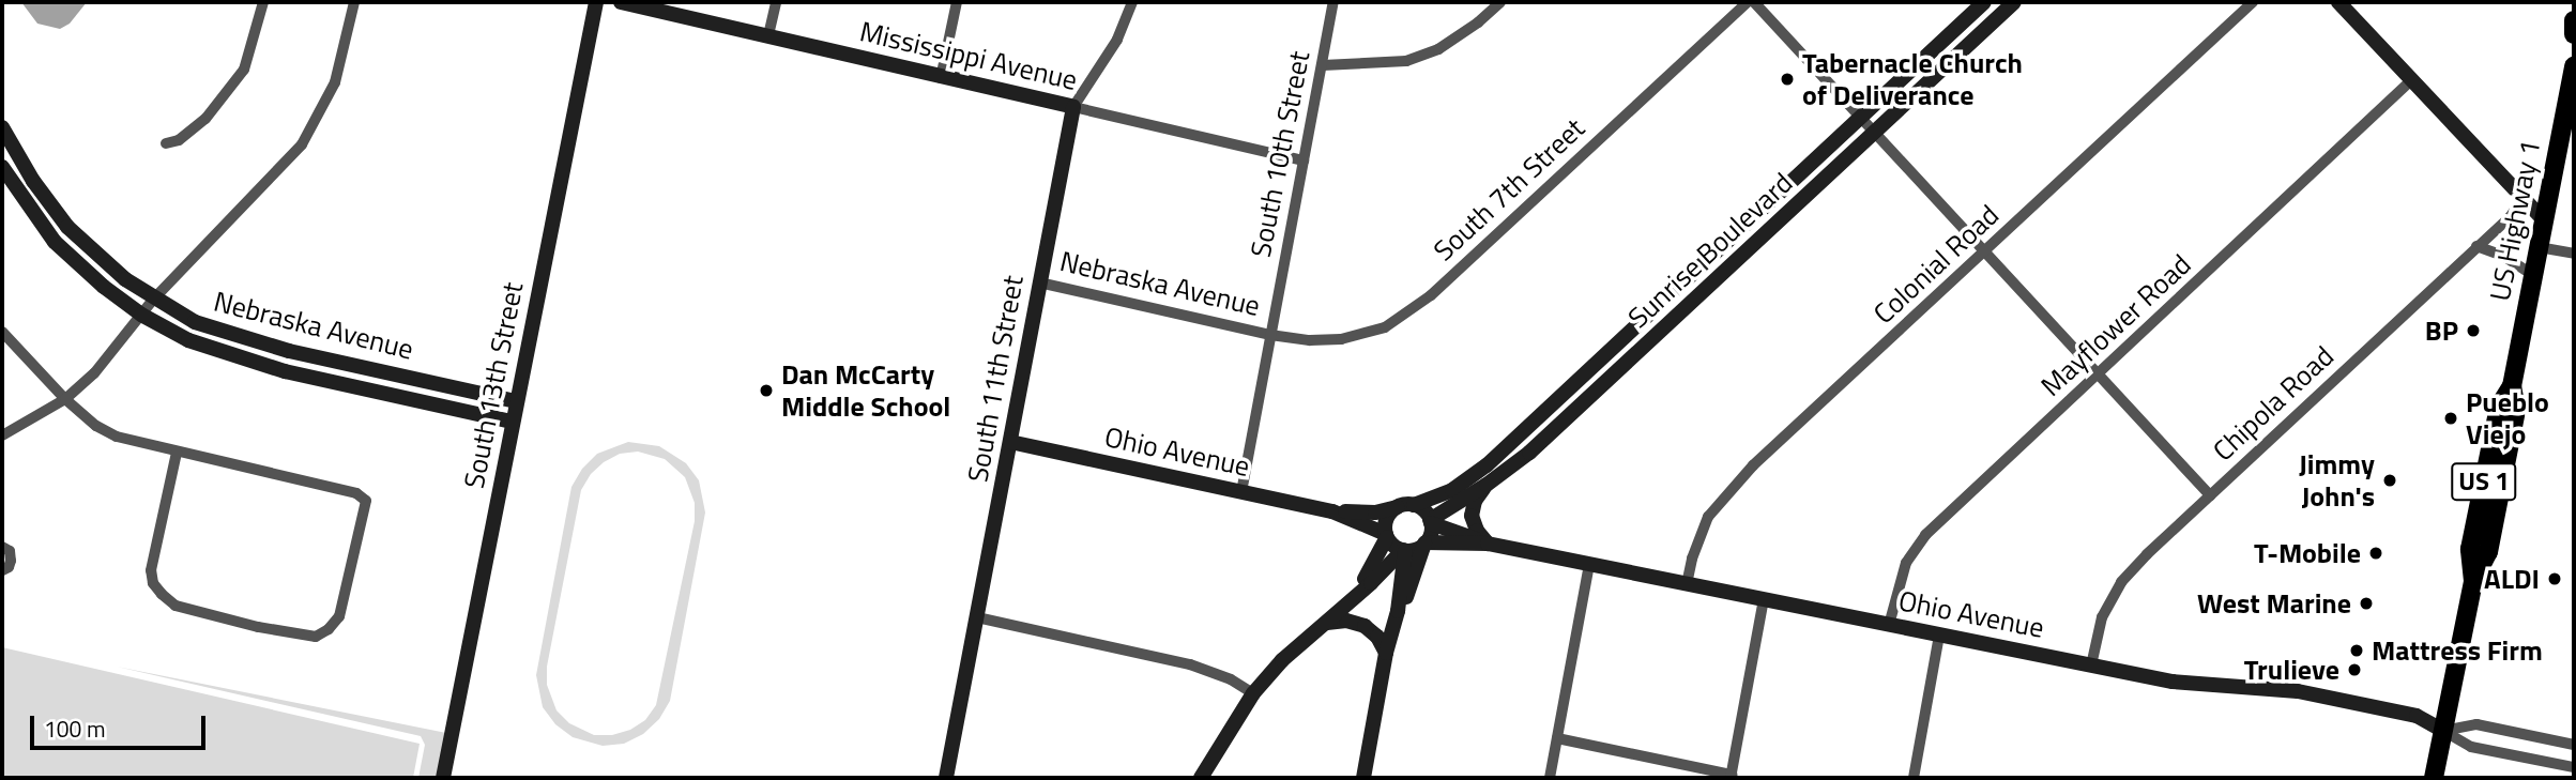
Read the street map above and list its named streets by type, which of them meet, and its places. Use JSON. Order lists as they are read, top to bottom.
{
  "streets": {
    "main road": ["US Highway 1", "US 1"],
    "street": [
      "Mississippi Avenue",
      "South 10th Street",
      "South 7th Street",
      "Sunrise Boulevard",
      "Colonial Road",
      "Nebraska Avenue",
      "Mayflower Road",
      "South 11th Street",
      "South 13th Street",
      "Chipola Road",
      "Ohio Avenue"
    ]
  },
  "crossings": [
    ["Mississippi Avenue", "South 10th Street"],
    ["Mississippi Avenue", "South 11th Street"],
    ["South 10th Street", "South 7th Street"],
    ["South 10th Street", "Nebraska Avenue"],
    ["South 10th Street", "Ohio Avenue"],
    ["South 7th Street", "Nebraska Avenue"],
    ["US Highway 1", "Ohio Avenue"],
    ["Sunrise Boulevard", "Ohio Avenue"],
    ["Colonial Road", "Ohio Avenue"],
    ["Nebraska Avenue", "South 11th Street"],
    ["Nebraska Avenue", "South 13th Street"],
    ["Mayflower Road", "Ohio Avenue"],
    ["South 11th Street", "Ohio Avenue"],
    ["Chipola Road", "Ohio Avenue"]
  ],
  "places": [
    "Tabernacle Church of Deliverance",
    "BP",
    "Dan McCarty Middle School",
    "Pueblo Viejo",
    "Jimmy John's",
    "T-Mobile",
    "ALDI",
    "West Marine",
    "Mattress Firm",
    "Trulieve"
  ],
  "scale_bar": "100 m"
}
